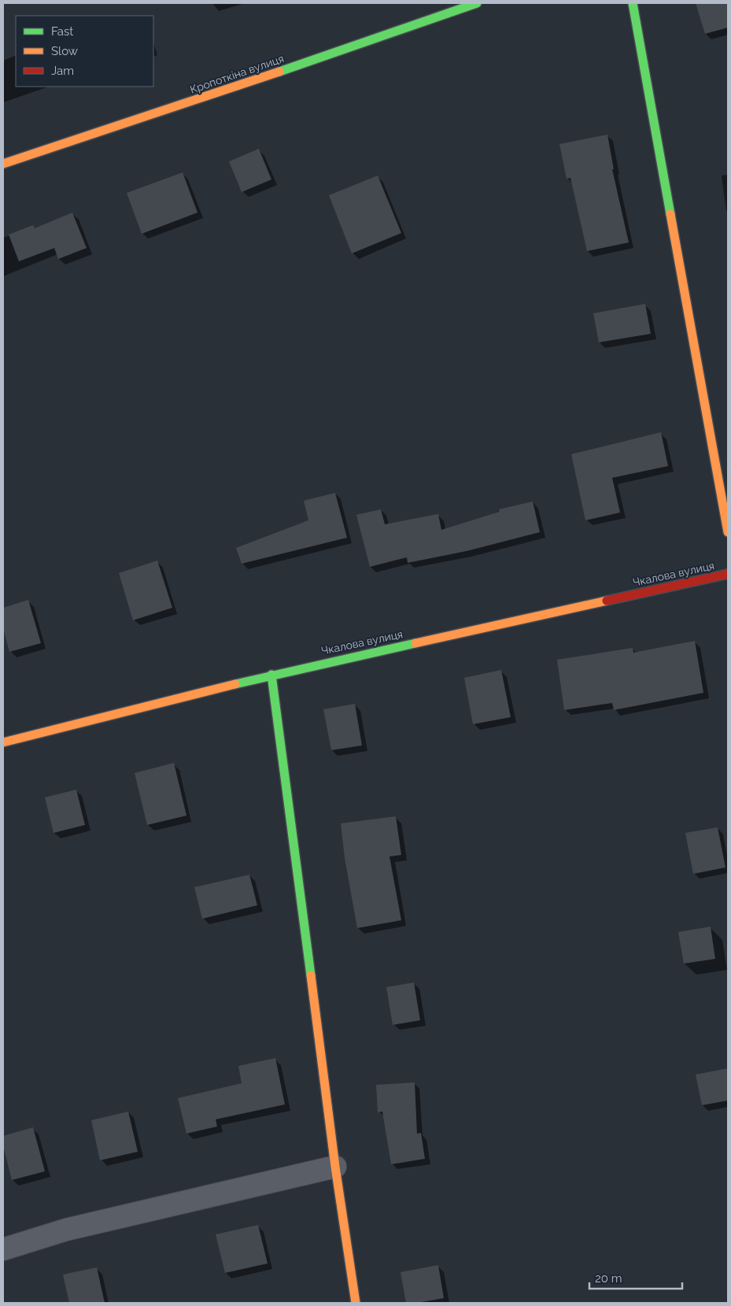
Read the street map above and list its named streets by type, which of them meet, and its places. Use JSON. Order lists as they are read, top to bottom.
{
  "streets": {
    "street": ["Кропоткіна вулиця", "Чкалова вулиця"]
  },
  "legend": ["Fast", "Slow", "Jam"],
  "scale_bar": "20 m"
}
